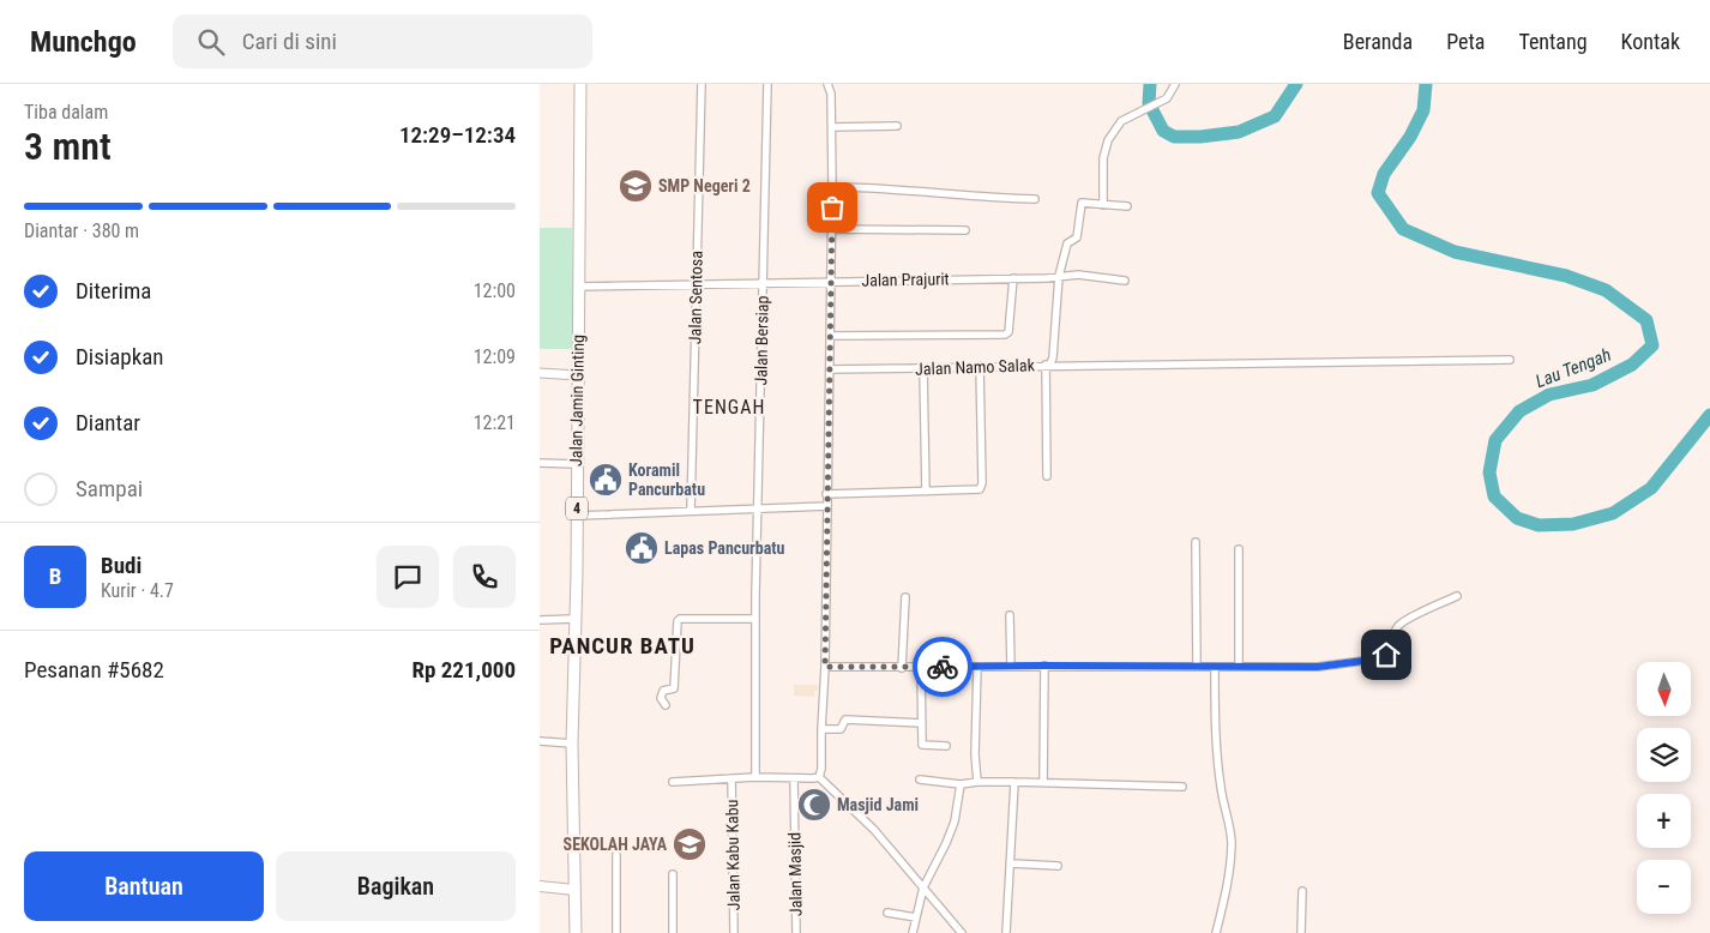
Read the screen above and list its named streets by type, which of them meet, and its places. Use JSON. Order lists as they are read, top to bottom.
{
  "streets": {
    "highway": ["Jalan Jamin Ginting", "4"],
    "street": [
      "Jalan Prajurit",
      "Jalan Sentosa",
      "Jalan Bersiap",
      "Jalan Namo Salak",
      "Jalan Kabu Kabu",
      "Jalan Masjid"
    ]
  },
  "crossings": [
    ["Jalan Prajurit", "Jalan Sentosa"],
    ["Jalan Prajurit", "Jalan Bersiap"],
    ["Jalan Prajurit", "Jalan Jamin Ginting"]
  ],
  "districts": ["TENGAH", "PANCUR BATU"],
  "water": ["Lau Tengah"],
  "places": {
    "school or university": ["SMP Negeri 2", "SEKOLAH JAYA"],
    "public building": ["Koramil Pancurbatu", "Lapas Pancurbatu"],
    "mosque": ["Masjid Jami"]
  },
  "north": "bottom",
  "page": {
    "header": "Munchgo",
    "search": "Cari di sini",
    "nav": [
      "Beranda",
      "Peta",
      "Tentang",
      "Kontak"
    ],
    "heading": ["3 mnt", "Tiba dalam", "12:29–12:34"],
    "panel": [
      "Budi",
      "Kurir · 4.7",
      "Pesanan #5682",
      "Rp 221,000"
    ],
    "bar": "Diantar · 380 m",
    "list": [
      ["Diterima", "12:00"],
      ["Disiapkan", "12:09"],
      ["Diantar", "12:21"],
      "Sampai"
    ],
    "round": "B",
    "map_buttons": ["+", "−"],
    "buttons": ["Bantuan", "Bagikan"]
  }
}
